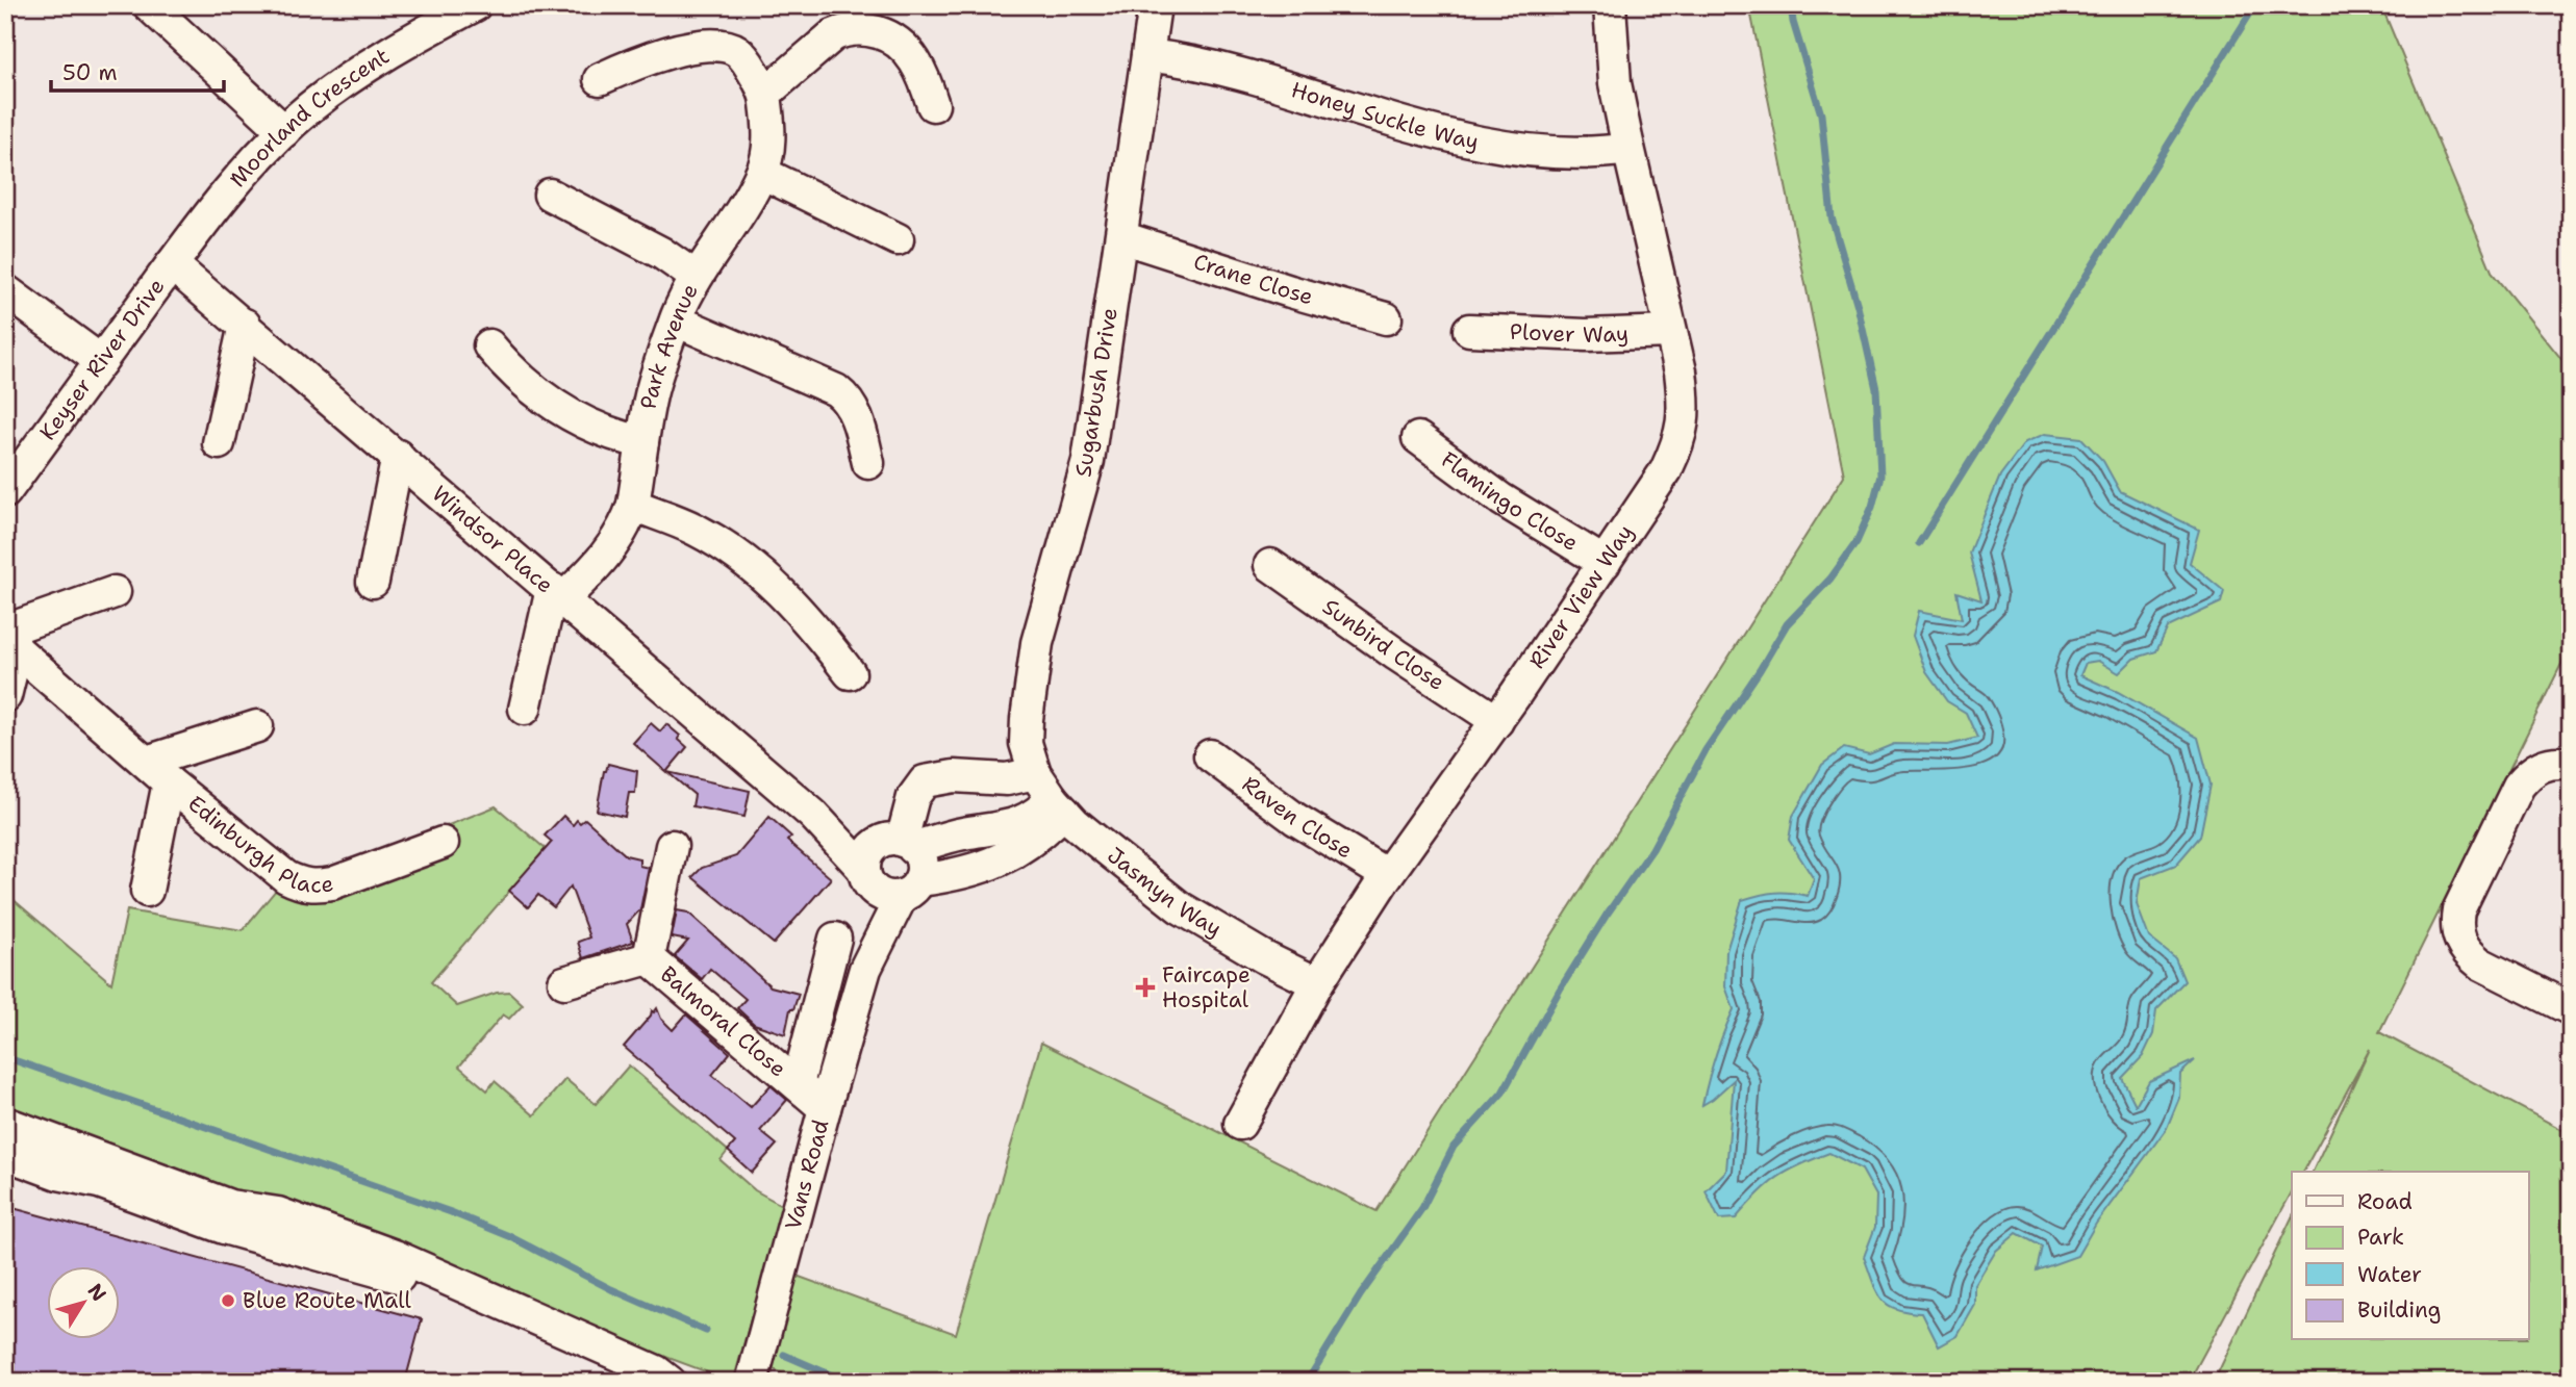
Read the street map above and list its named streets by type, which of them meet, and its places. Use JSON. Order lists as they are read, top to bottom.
{
  "streets": {
    "street": [
      "Honey Suckle Way",
      "Moorland Crescent",
      "Crane Close",
      "Plover Way",
      "Park Avenue",
      "Keyser River Drive",
      "Sugarbush Drive",
      "Flamingo Close",
      "Windsor Place",
      "River View Way",
      "Sunbird Close",
      "Raven Close",
      "Edinburgh Place",
      "Jasmyn Way",
      "Balmoral Close",
      "Vans Road"
    ]
  },
  "crossings": [
    ["Honey Suckle Way", "Sugarbush Drive"],
    ["Honey Suckle Way", "River View Way"],
    ["Moorland Crescent", "Keyser River Drive"],
    ["Moorland Crescent", "Windsor Place"],
    ["Crane Close", "Sugarbush Drive"],
    ["Plover Way", "River View Way"],
    ["Park Avenue", "Windsor Place"],
    ["Keyser River Drive", "Windsor Place"],
    ["Sugarbush Drive", "Jasmyn Way"],
    ["Flamingo Close", "River View Way"],
    ["Windsor Place", "Vans Road"],
    ["River View Way", "Sunbird Close"],
    ["River View Way", "Raven Close"],
    ["River View Way", "Jasmyn Way"],
    ["Balmoral Close", "Vans Road"]
  ],
  "places": {
    "health": ["Faircape Hospital"],
    "other": ["Blue Route Mall"]
  },
  "legend": [
    "Road",
    "Park",
    "Water",
    "Building"
  ],
  "scale_bar": "50 m",
  "north": "top right"
}
